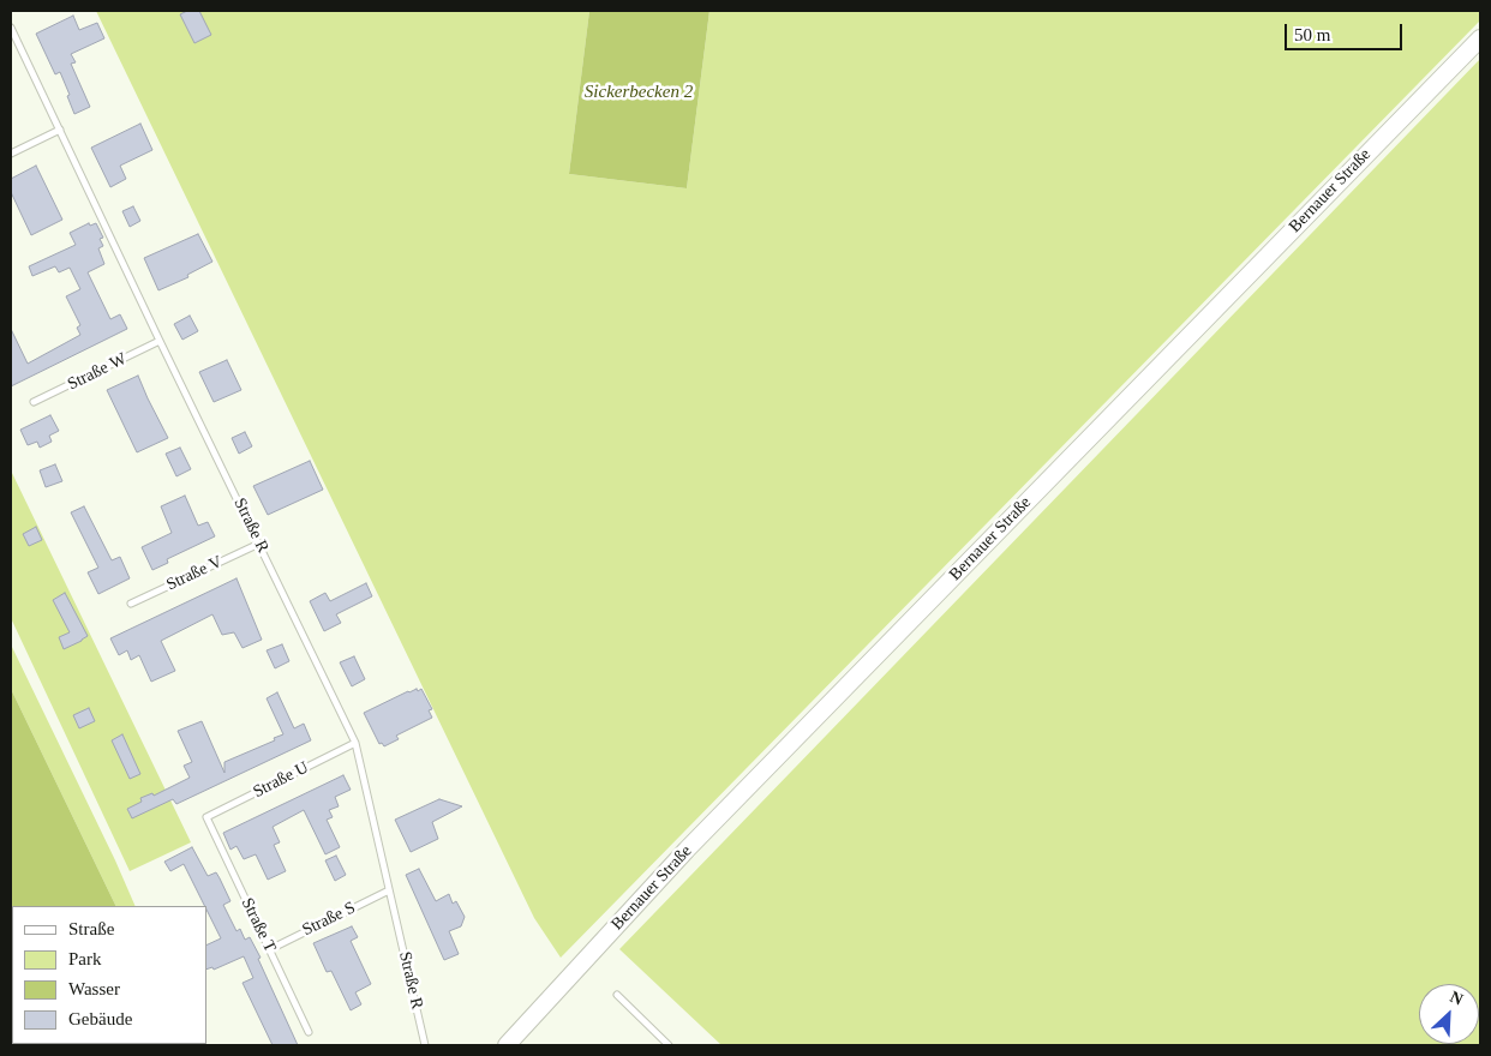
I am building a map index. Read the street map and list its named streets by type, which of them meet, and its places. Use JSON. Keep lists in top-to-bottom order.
{
  "streets": {
    "main road": ["Bernauer Straße"],
    "lane": [
      "Straße W",
      "Straße R",
      "Straße V",
      "Straße U",
      "Straße S",
      "Straße T"
    ]
  },
  "crossings": [
    ["Straße W", "Straße R"],
    ["Straße R", "Straße V"],
    ["Straße R", "Straße U"],
    ["Straße R", "Straße S"],
    ["Straße U", "Straße T"],
    ["Straße S", "Straße T"]
  ],
  "water": ["Sickerbecken 2"],
  "legend": [
    "Straße",
    "Park",
    "Wasser",
    "Gebäude"
  ],
  "scale_bar": "50 m",
  "north": "top right"
}
